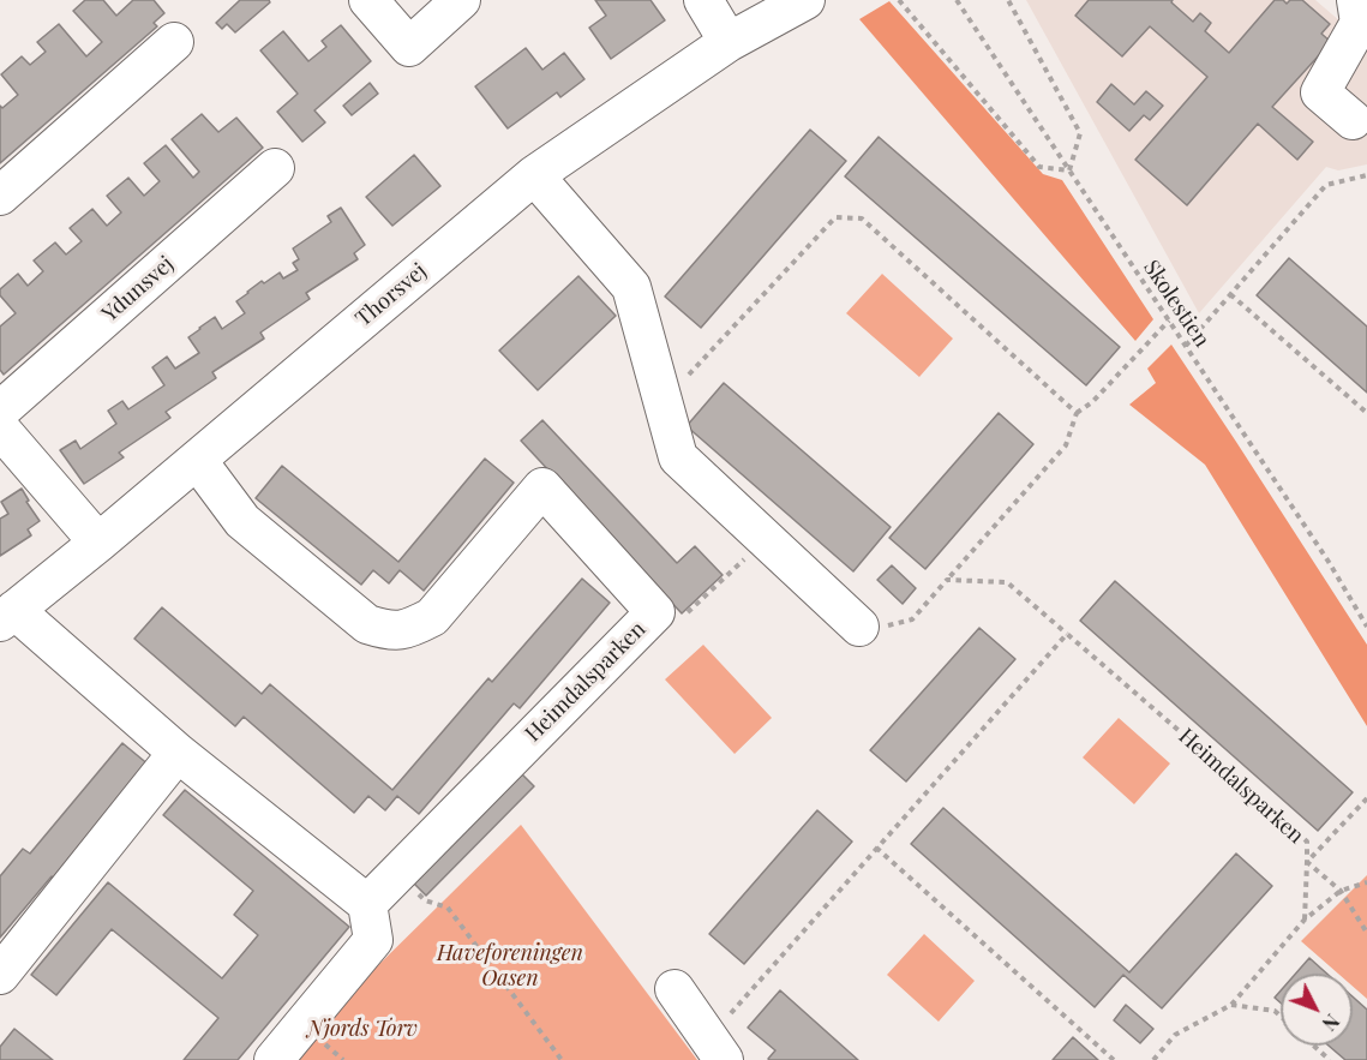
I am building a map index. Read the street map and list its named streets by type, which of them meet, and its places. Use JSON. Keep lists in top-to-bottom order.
{
  "streets": {
    "street": ["Ydunsvej", "Thorsvej", "Heimdalsparken"],
    "path": ["Skolestien"]
  },
  "crossings": [
    ["Thorsvej", "Heimdalsparken"]
  ],
  "parks": ["Haveforeningen Oasen", "Njords Torv"],
  "north": "bottom right"
}
